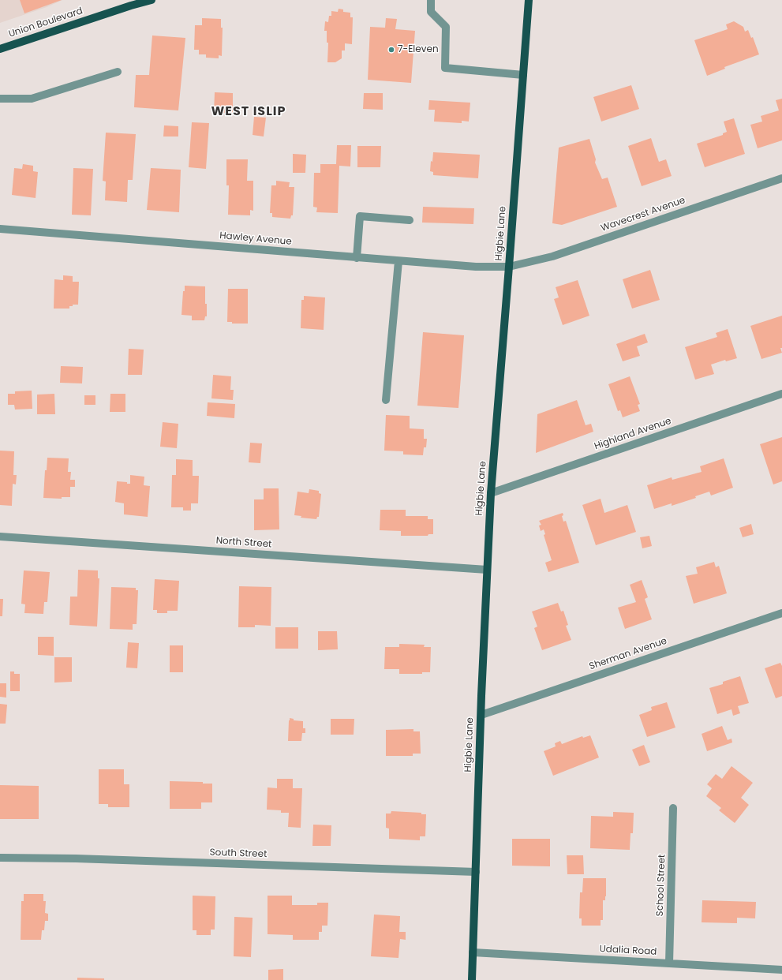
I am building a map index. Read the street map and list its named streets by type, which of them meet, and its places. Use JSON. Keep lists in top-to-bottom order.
{
  "streets": {
    "main road": ["Union Boulevard", "Higbie Lane"],
    "street": [
      "Wavecrest Avenue",
      "Hawley Avenue",
      "Highland Avenue",
      "North Street",
      "Sherman Avenue",
      "South Street",
      "School Street",
      "Udalia Road"
    ]
  },
  "crossings": [
    ["Wavecrest Avenue", "Higbie Lane"],
    ["Wavecrest Avenue", "Hawley Avenue"],
    ["Higbie Lane", "Hawley Avenue"],
    ["Higbie Lane", "Highland Avenue"],
    ["Higbie Lane", "North Street"],
    ["Higbie Lane", "Sherman Avenue"],
    ["Higbie Lane", "South Street"],
    ["Higbie Lane", "Udalia Road"],
    ["School Street", "Udalia Road"]
  ],
  "districts": ["WEST ISLIP"],
  "places": ["7-Eleven"]
}
